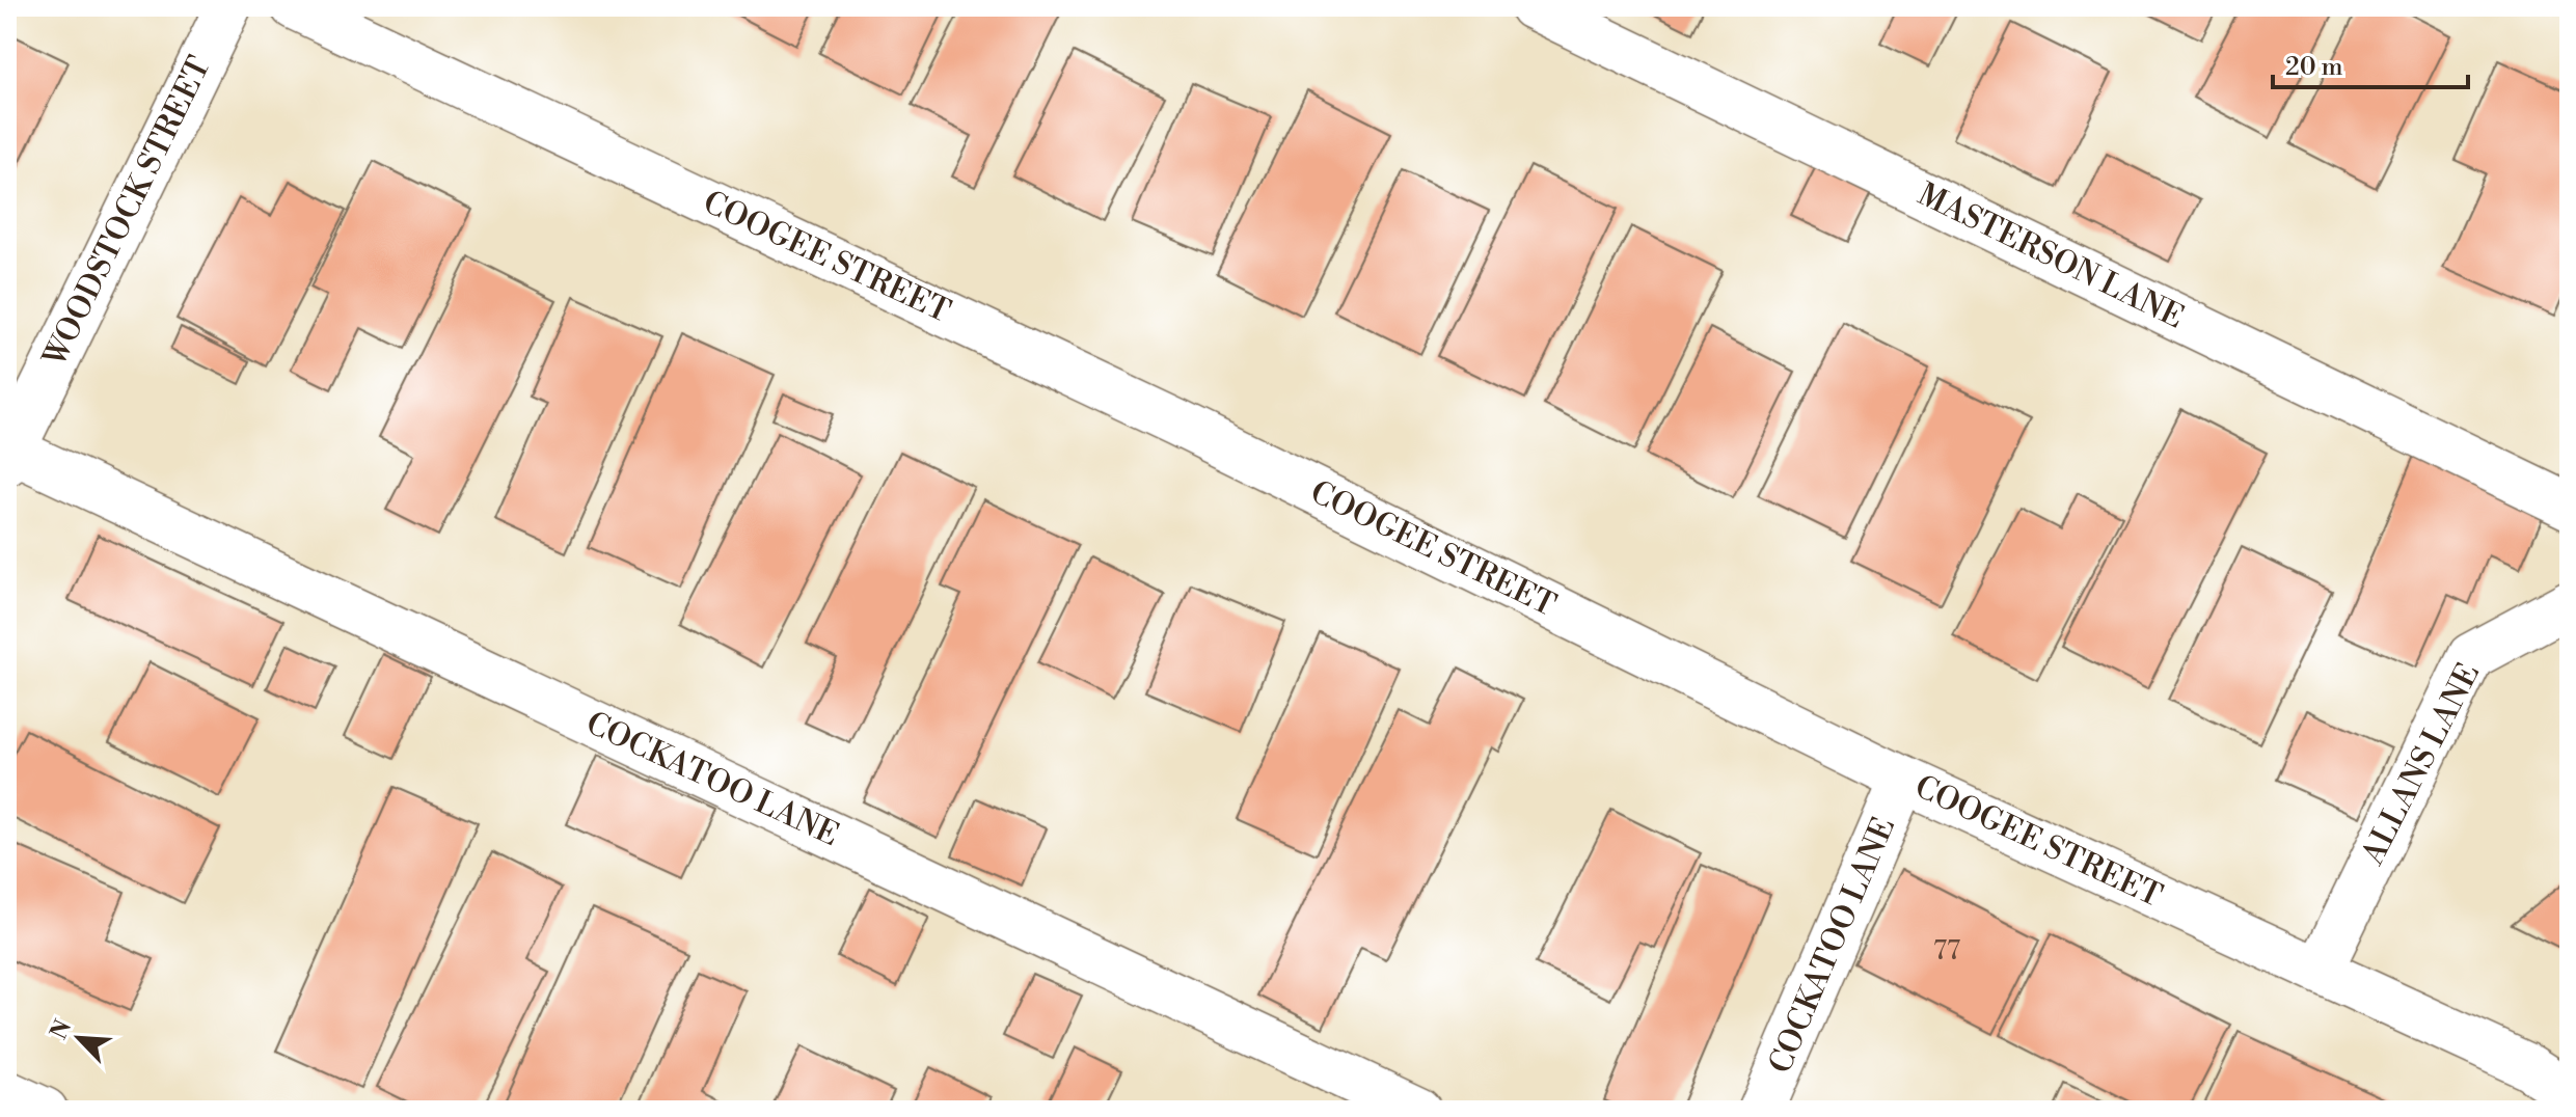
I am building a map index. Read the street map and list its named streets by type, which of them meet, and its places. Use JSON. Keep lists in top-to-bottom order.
{
  "streets": {
    "street": [
      "WOODSTOCK STREET",
      "MASTERSON LANE",
      "COOGEE STREET",
      "ALLANS LANE",
      "COCKATOO LANE"
    ]
  },
  "crossings": [
    ["WOODSTOCK STREET", "COCKATOO LANE"],
    ["COOGEE STREET", "ALLANS LANE"],
    ["COOGEE STREET", "COCKATOO LANE"]
  ],
  "house_numbers": ["77"],
  "scale_bar": "20 m",
  "north": "top left"
}
